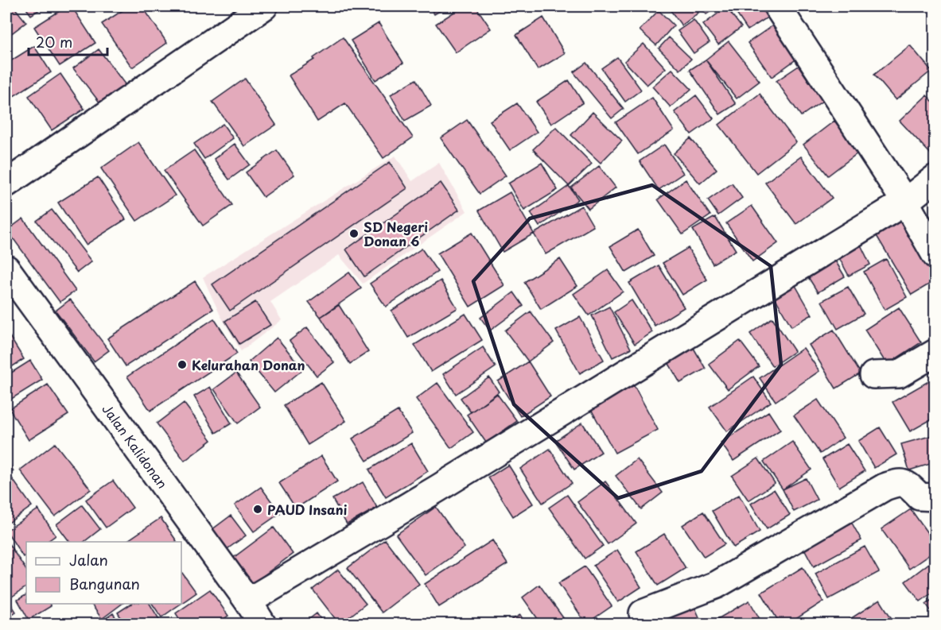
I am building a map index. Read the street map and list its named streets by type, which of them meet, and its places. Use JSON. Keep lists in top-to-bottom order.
{
  "streets": {
    "street": ["Jalan Kalidonan"]
  },
  "places": ["SD Negeri Donan 6", "Kelurahan Donan", "PAUD Insani"],
  "legend": ["Jalan", "Bangunan"],
  "scale_bar": "20 m"
}
